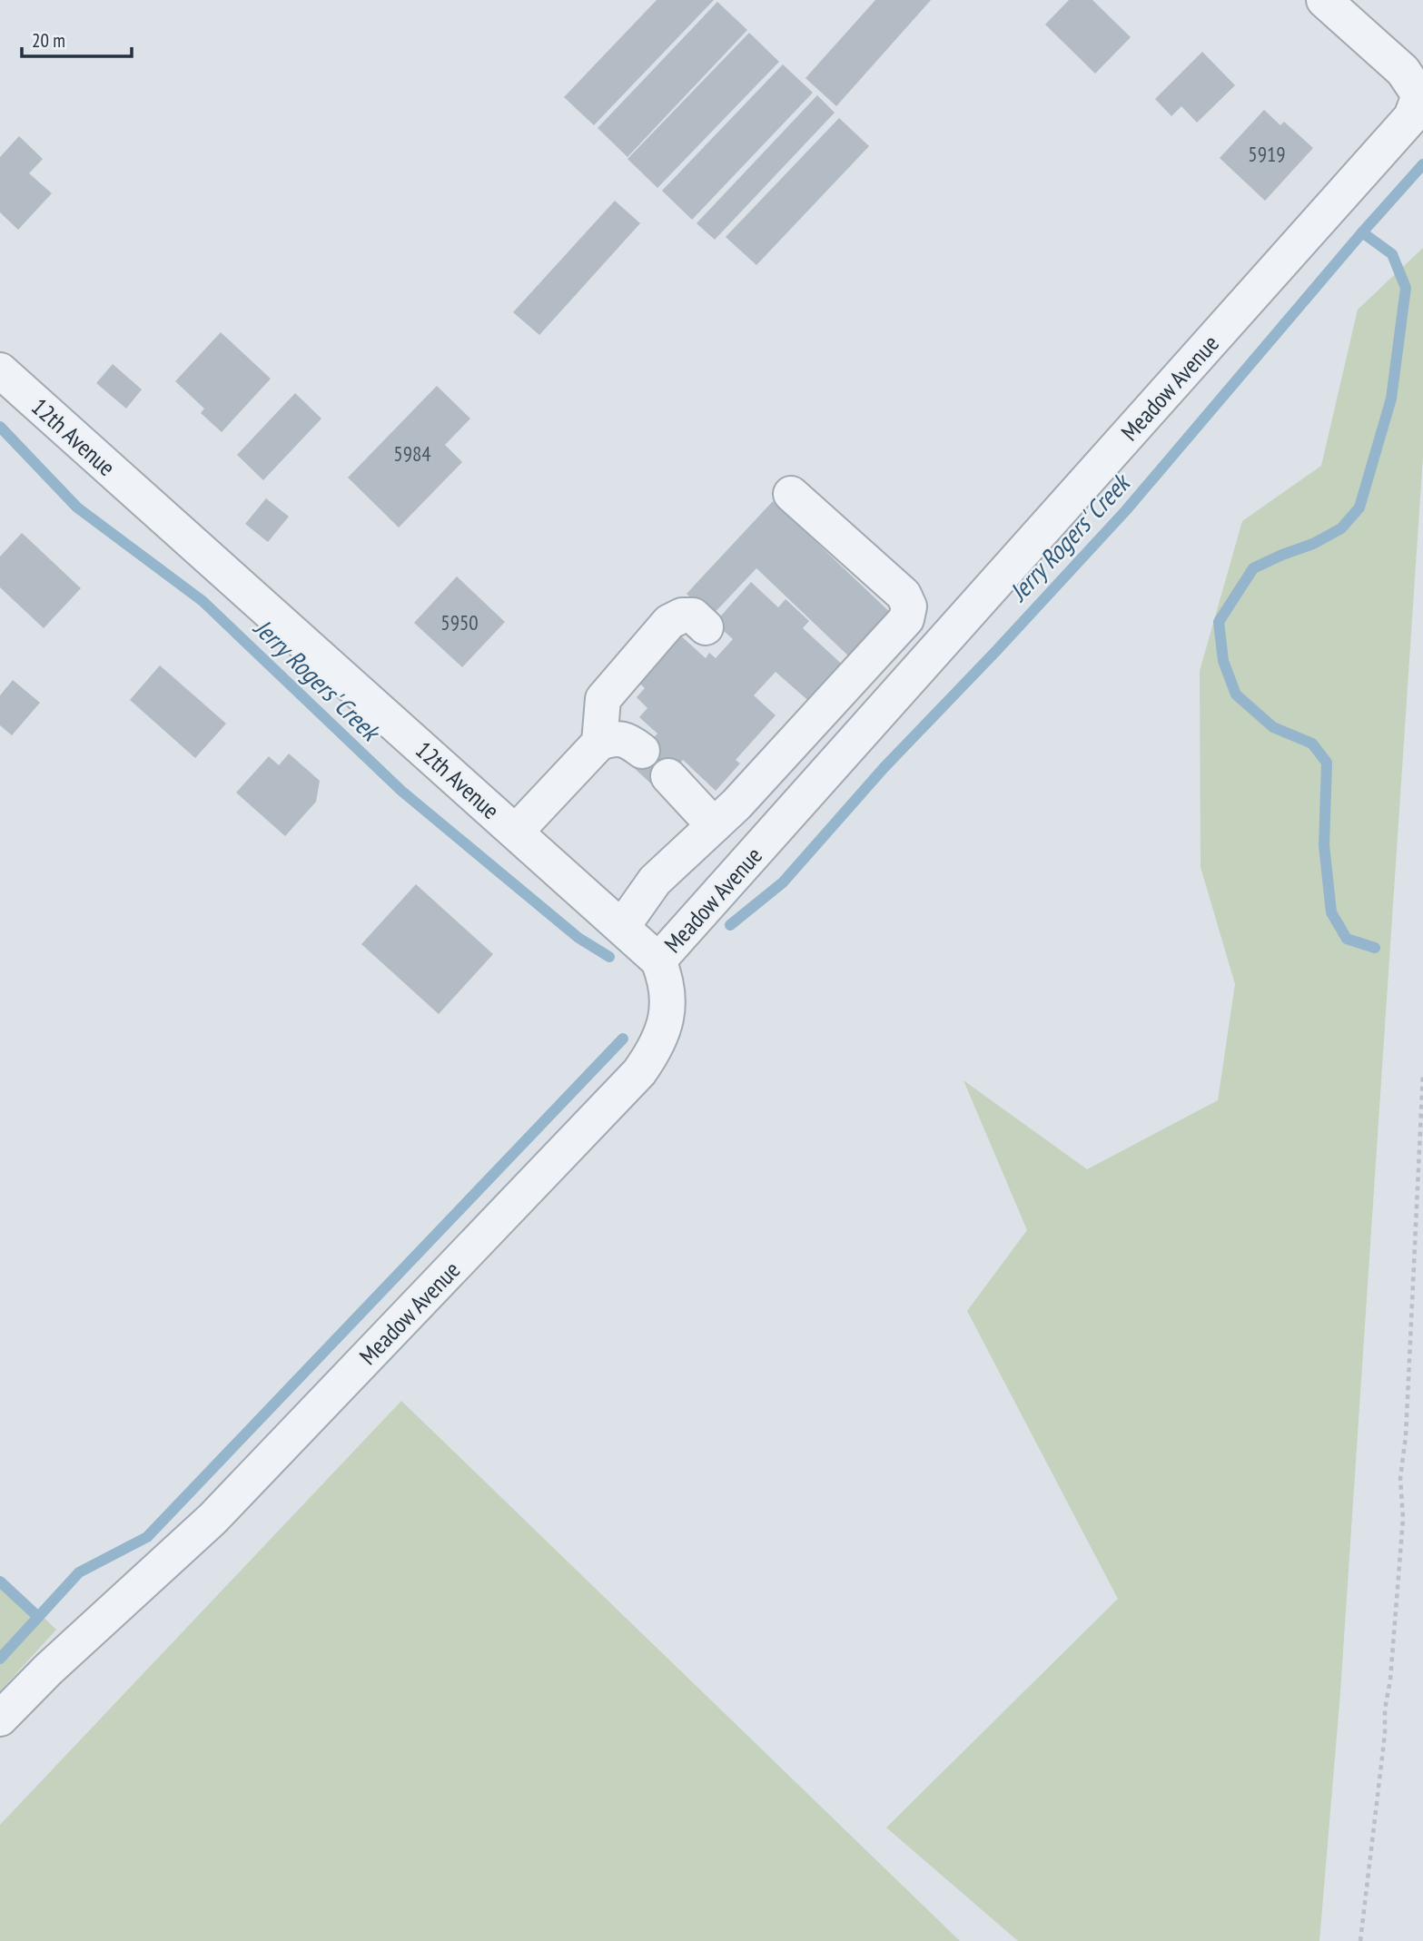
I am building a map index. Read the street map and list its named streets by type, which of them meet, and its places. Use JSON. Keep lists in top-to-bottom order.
{
  "streets": {
    "street": ["Meadow Avenue", "12th Avenue"]
  },
  "crossings": [
    ["Meadow Avenue", "12th Avenue"]
  ],
  "water": ["Jerry Rogers' Creek"],
  "house_numbers": ["5919", "5984", "5950"],
  "scale_bar": "20 m"
}
